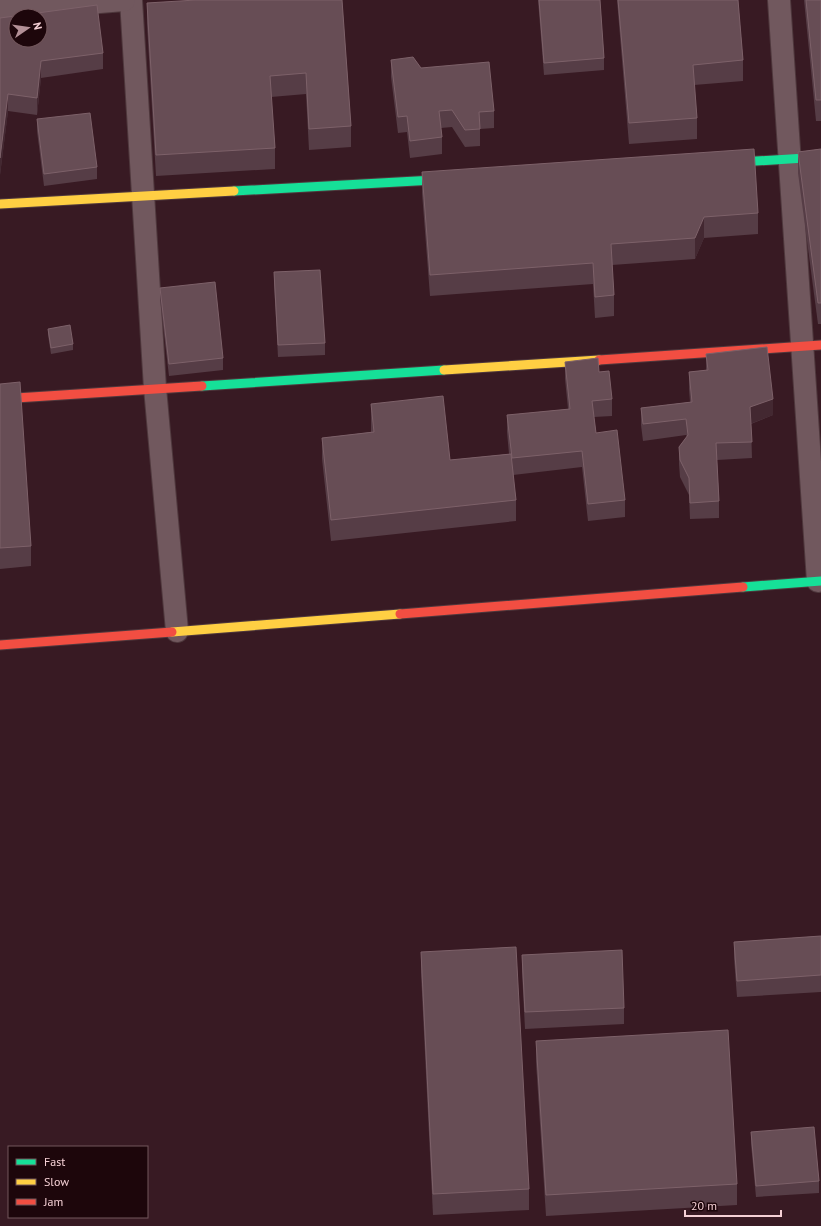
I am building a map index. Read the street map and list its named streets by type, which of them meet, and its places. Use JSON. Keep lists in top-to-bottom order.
{
  "legend": ["Fast", "Slow", "Jam"],
  "scale_bar": "20 m",
  "north": "right"
}
